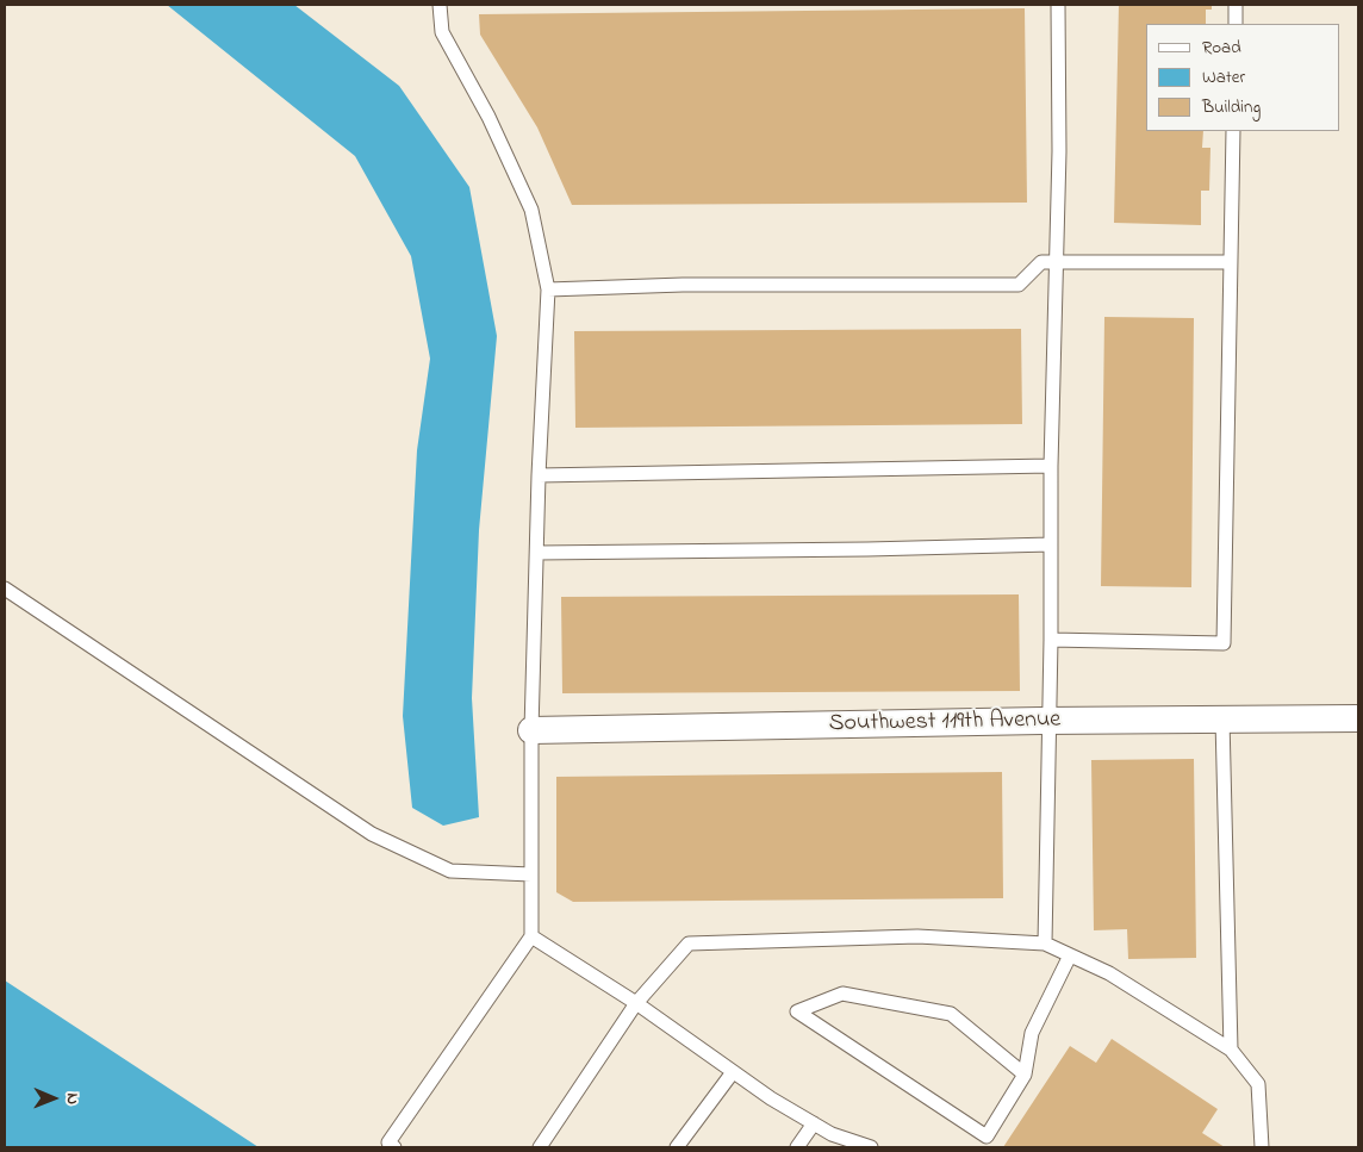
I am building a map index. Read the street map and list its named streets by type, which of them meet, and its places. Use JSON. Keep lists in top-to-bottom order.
{
  "streets": {
    "street": ["Southwest 119th Avenue"]
  },
  "legend": ["Road", "Water", "Building"],
  "north": "right"
}
